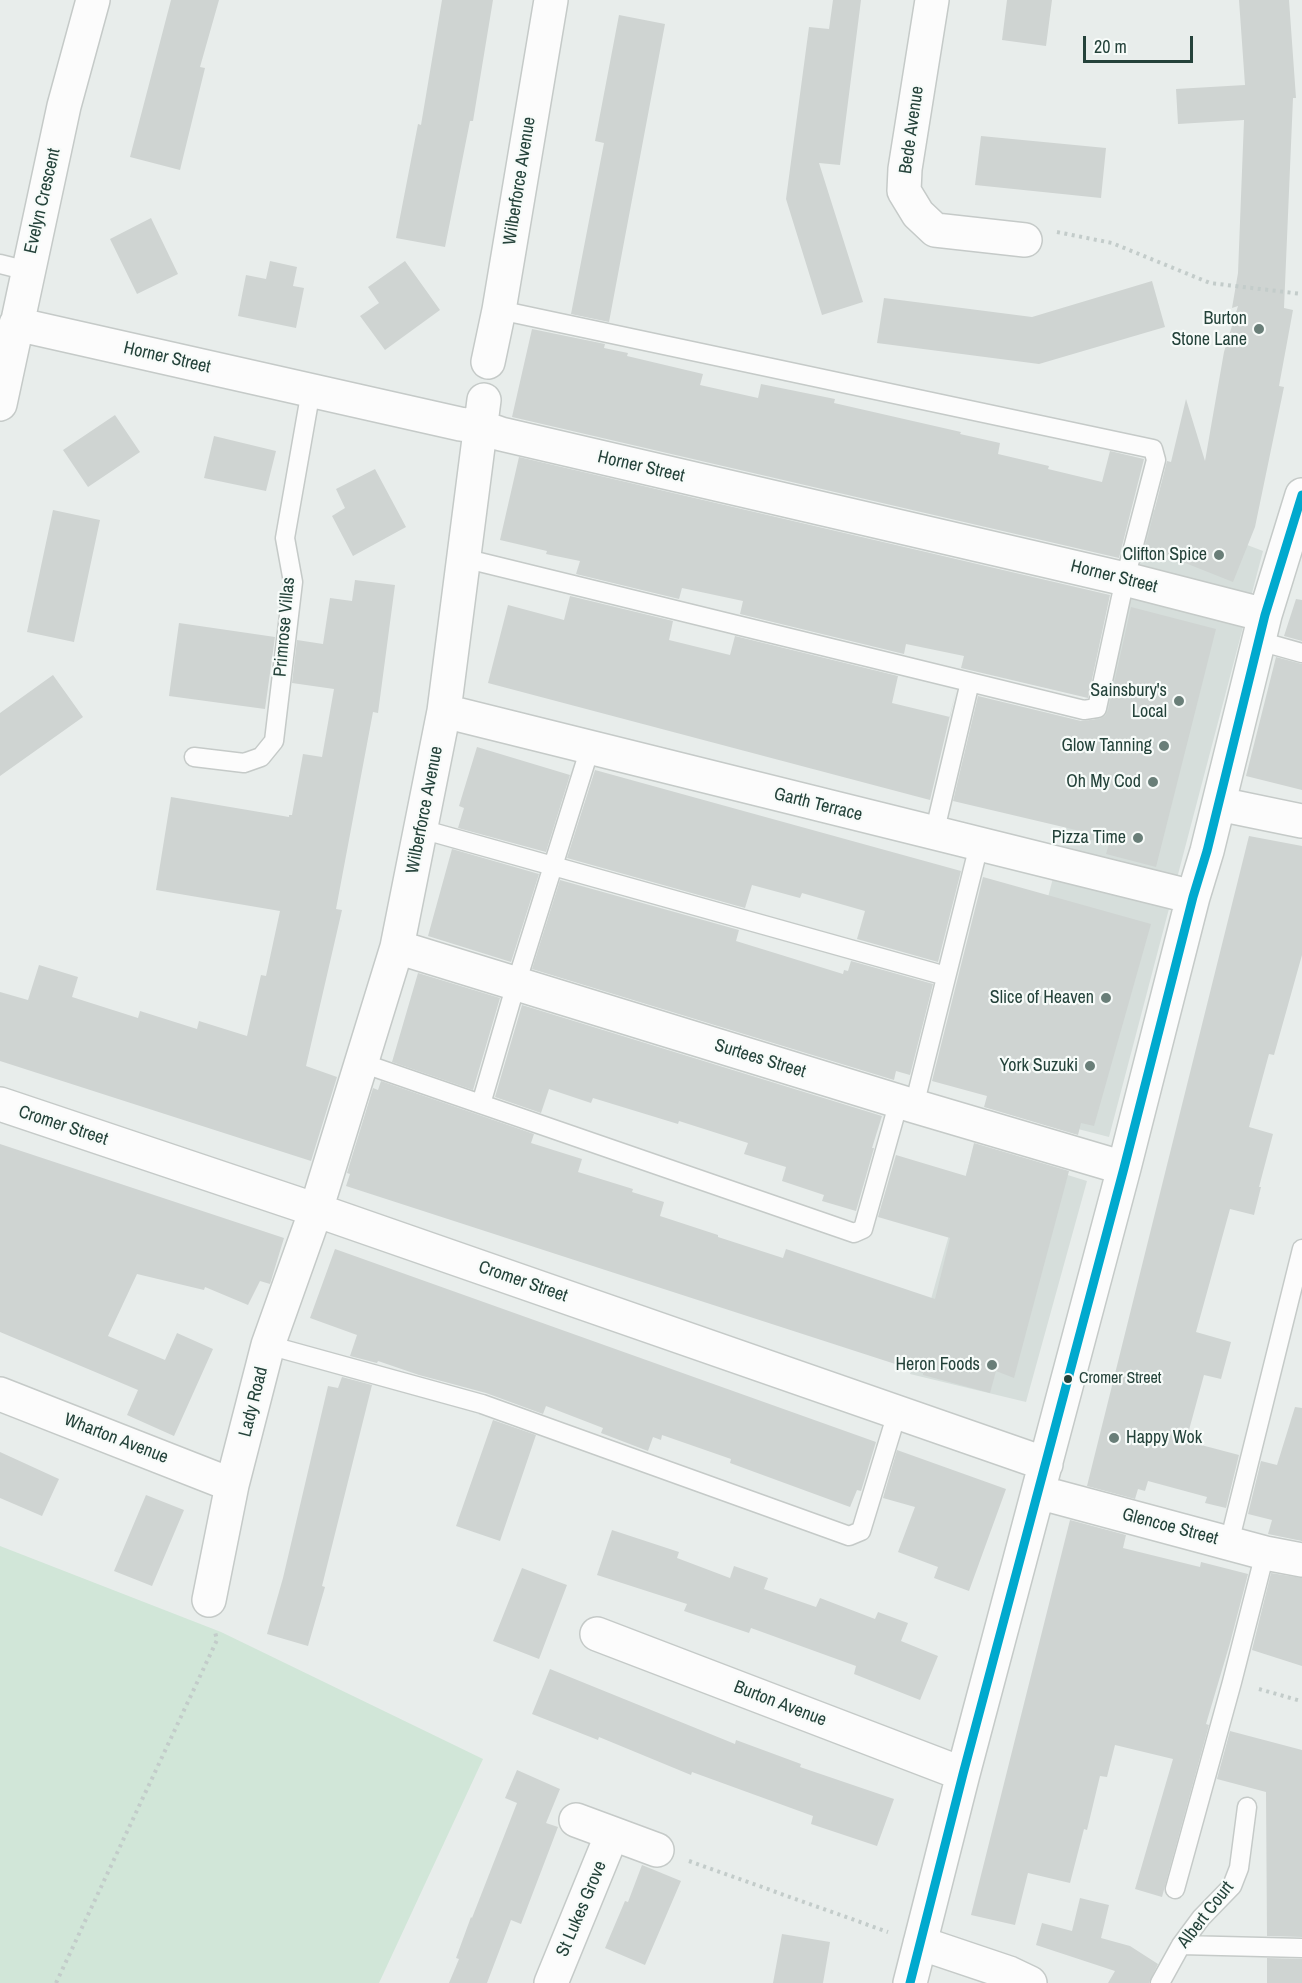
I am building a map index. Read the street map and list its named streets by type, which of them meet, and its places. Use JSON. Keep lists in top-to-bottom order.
{
  "streets": {
    "street": [
      "Bede Avenue",
      "Wilberforce Avenue",
      "Evelyn Crescent",
      "Horner Street",
      "Garth Terrace",
      "Surtees Street",
      "Cromer Street",
      "Lady Road",
      "Wharton Avenue",
      "Glencoe Street",
      "Burton Avenue",
      "St Lukes Grove"
    ],
    "lane": ["Primrose Villas", "Albert Court"]
  },
  "crossings": [
    ["Wilberforce Avenue", "Horner Street"],
    ["Wilberforce Avenue", "Garth Terrace"],
    ["Wilberforce Avenue", "Surtees Street"],
    ["Wilberforce Avenue", "Cromer Street"],
    ["Wilberforce Avenue", "Lady Road"],
    ["Evelyn Crescent", "Horner Street"],
    ["Horner Street", "Primrose Villas"],
    ["Cromer Street", "Lady Road"],
    ["Cromer Street", "Glencoe Street"],
    ["Lady Road", "Wharton Avenue"]
  ],
  "places": [
    "Burton Stone Lane",
    "Clifton Spice",
    "Sainsbury's Local",
    "Glow Tanning",
    "Oh My Cod",
    "Pizza Time",
    "Slice of Heaven",
    "York Suzuki",
    "Heron Foods",
    "Cromer Street",
    "Happy Wok"
  ],
  "scale_bar": "20 m"
}
